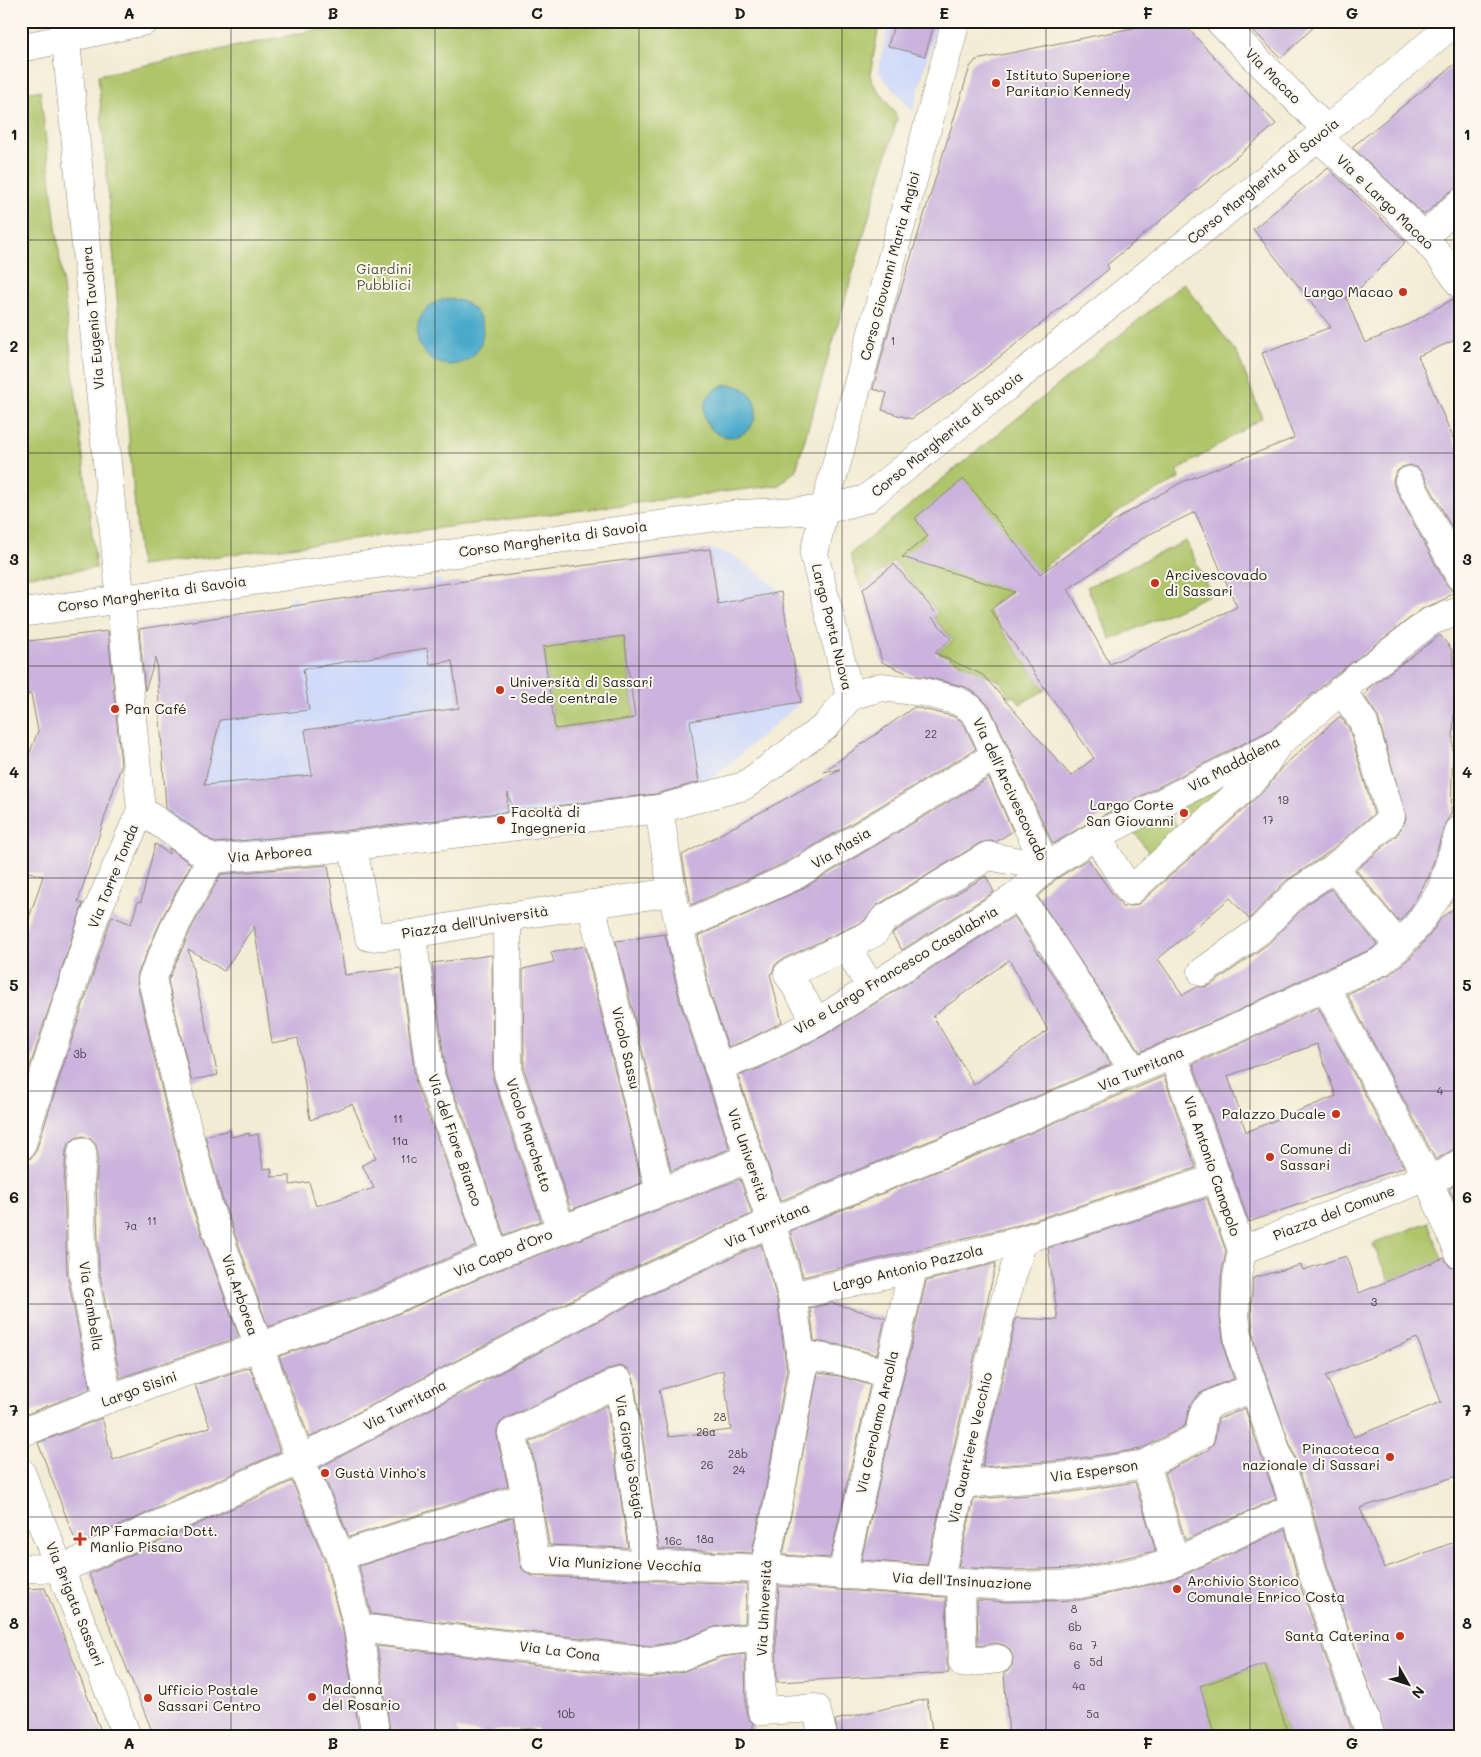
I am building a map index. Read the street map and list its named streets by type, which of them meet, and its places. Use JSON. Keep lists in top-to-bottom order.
{
  "streets": {
    "street": [
      "Via Macao",
      "Corso Margherita di Savoia",
      "Via e Largo Macao",
      "Corso Giovanni Maria Angioi",
      "Via Eugenio Tavolara",
      "Largo Porta Nuova",
      "Via Maddalena",
      "Via dell'Arcivescovado",
      "Via Masia",
      "Via Arborea",
      "Via Torre Tonda",
      "Piazza dell'Università",
      "Via e Largo Francesco Casalabria",
      "Vicolo Sassu",
      "Via Turritana",
      "Vicolo Marchetto",
      "Via del Fiore Bianco",
      "Via Università",
      "Via Antonio Canopolo",
      "Piazza del Comune",
      "Via Capo d'Oro",
      "Largo Antonio Pazzola",
      "Via Gambella",
      "Largo Sisini",
      "Via Gerolamo Araolla",
      "Via Quartiere Vecchio",
      "Via Giorgio Sotgia",
      "Via Esperson",
      "Via Munizione Vecchia",
      "Via dell'Insinuazione",
      "Via Brigata Sassari",
      "Via La Cona"
    ]
  },
  "crossings": [
    ["Via Macao", "Corso Margherita di Savoia"],
    ["Via Macao", "Via e Largo Macao"],
    ["Corso Margherita di Savoia", "Via e Largo Macao"],
    ["Corso Margherita di Savoia", "Corso Giovanni Maria Angioi"],
    ["Corso Margherita di Savoia", "Via Eugenio Tavolara"],
    ["Corso Margherita di Savoia", "Largo Porta Nuova"],
    ["Corso Margherita di Savoia", "Via Torre Tonda"],
    ["Corso Giovanni Maria Angioi", "Largo Porta Nuova"],
    ["Via Eugenio Tavolara", "Via Torre Tonda"],
    ["Largo Porta Nuova", "Via dell'Arcivescovado"],
    ["Largo Porta Nuova", "Via Università"],
    ["Via Maddalena", "Via dell'Arcivescovado"],
    ["Via dell'Arcivescovado", "Via Masia"],
    ["Via dell'Arcivescovado", "Via e Largo Francesco Casalabria"],
    ["Via Masia", "Via Università"],
    ["Via Arborea", "Via Torre Tonda"],
    ["Via Arborea", "Piazza dell'Università"],
    ["Via Arborea", "Via Turritana"],
    ["Via Arborea", "Via Capo d'Oro"],
    ["Via Arborea", "Largo Sisini"],
    ["Via Arborea", "Via La Cona"],
    ["Piazza dell'Università", "Vicolo Sassu"],
    ["Piazza dell'Università", "Vicolo Marchetto"],
    ["Piazza dell'Università", "Via del Fiore Bianco"],
    ["Piazza dell'Università", "Via Università"],
    ["Via e Largo Francesco Casalabria", "Via Università"],
    ["Vicolo Sassu", "Via Capo d'Oro"],
    ["Via Turritana", "Via Università"],
    ["Via Turritana", "Via Antonio Canopolo"],
    ["Via Turritana", "Via Brigata Sassari"],
    ["Vicolo Marchetto", "Via Capo d'Oro"],
    ["Via del Fiore Bianco", "Via Capo d'Oro"],
    ["Via Università", "Via Capo d'Oro"],
    ["Via Università", "Largo Antonio Pazzola"],
    ["Via Università", "Via Munizione Vecchia"],
    ["Via Università", "Via dell'Insinuazione"],
    ["Via Università", "Via La Cona"],
    ["Via Antonio Canopolo", "Piazza del Comune"],
    ["Via Antonio Canopolo", "Largo Antonio Pazzola"],
    ["Via Antonio Canopolo", "Via Esperson"],
    ["Via Antonio Canopolo", "Via dell'Insinuazione"],
    ["Via Capo d'Oro", "Largo Sisini"],
    ["Largo Antonio Pazzola", "Via Gerolamo Araolla"],
    ["Largo Antonio Pazzola", "Via Quartiere Vecchio"],
    ["Via Gambella", "Largo Sisini"],
    ["Via Gerolamo Araolla", "Via dell'Insinuazione"],
    ["Via Quartiere Vecchio", "Via Esperson"],
    ["Via Quartiere Vecchio", "Via dell'Insinuazione"],
    ["Via Giorgio Sotgia", "Via Munizione Vecchia"],
    ["Via Munizione Vecchia", "Via dell'Insinuazione"]
  ],
  "parks": ["Giardini Pubblici"],
  "places": {
    "other": [
      "Istituto Superiore Paritario Kennedy",
      "Largo Macao",
      "Arcivescovado di Sassari",
      "Università di Sassari - Sede centrale",
      "Pan Café",
      "Largo Corte San Giovanni",
      "Facoltà di Ingegneria",
      "Palazzo Ducale",
      "Comune di Sassari",
      "Pinacoteca nazionale di Sassari",
      "Gustà Vinho's",
      "Archivio Storico Comunale Enrico Costa",
      "Santa Caterina",
      "Madonna del Rosario",
      "Ufficio Postale Sassari Centro"
    ],
    "health": ["MP Farmacia Dott. Manlio Pisano"]
  },
  "house_numbers": [
    "1",
    "22",
    "19",
    "17",
    "3b",
    "4",
    "11",
    "11a",
    "11c",
    "11",
    "7a",
    "3",
    "28",
    "26a",
    "28b",
    "26",
    "24",
    "18a",
    "16c",
    "8",
    "6b",
    "7",
    "6a",
    "5d",
    "6",
    "4a",
    "10b",
    "5a"
  ],
  "north": "bottom right",
  "grid": {
    "columns": [
      "A",
      "B",
      "C",
      "D",
      "E",
      "F",
      "G"
    ],
    "rows": [
      "1",
      "2",
      "3",
      "4",
      "5",
      "6",
      "7",
      "8"
    ]
  }
}
